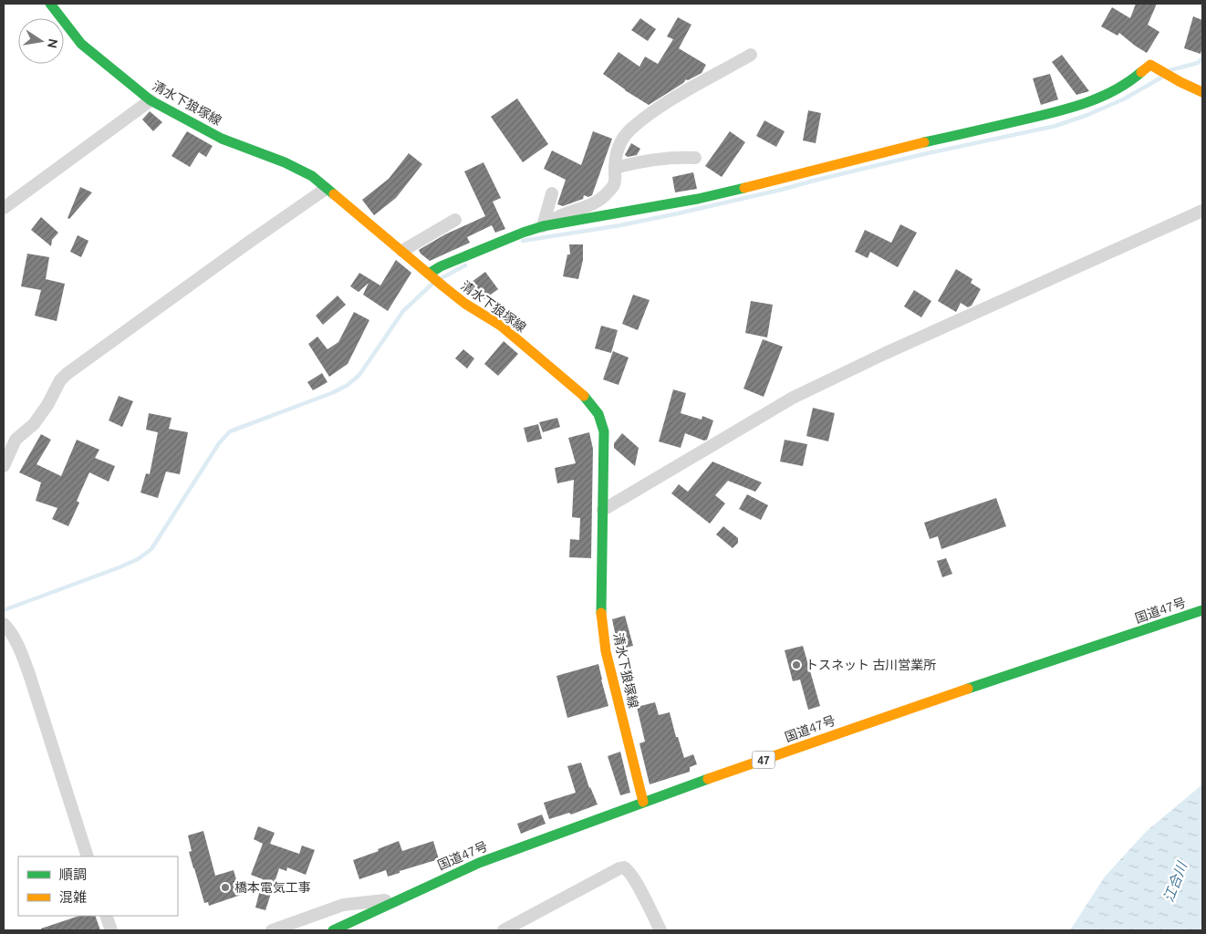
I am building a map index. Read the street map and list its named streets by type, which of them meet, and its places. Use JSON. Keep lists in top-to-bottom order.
{
  "streets": {
    "main road": ["清水下狼塚線", "国道47号", "47"]
  },
  "crossings": [
    ["清水下狼塚線", "国道47号"]
  ],
  "water": ["江合川"],
  "places": ["トスネット 古川営業所", "橋本電気工事"],
  "legend": ["順調", "混雑"],
  "north": "right"
}
